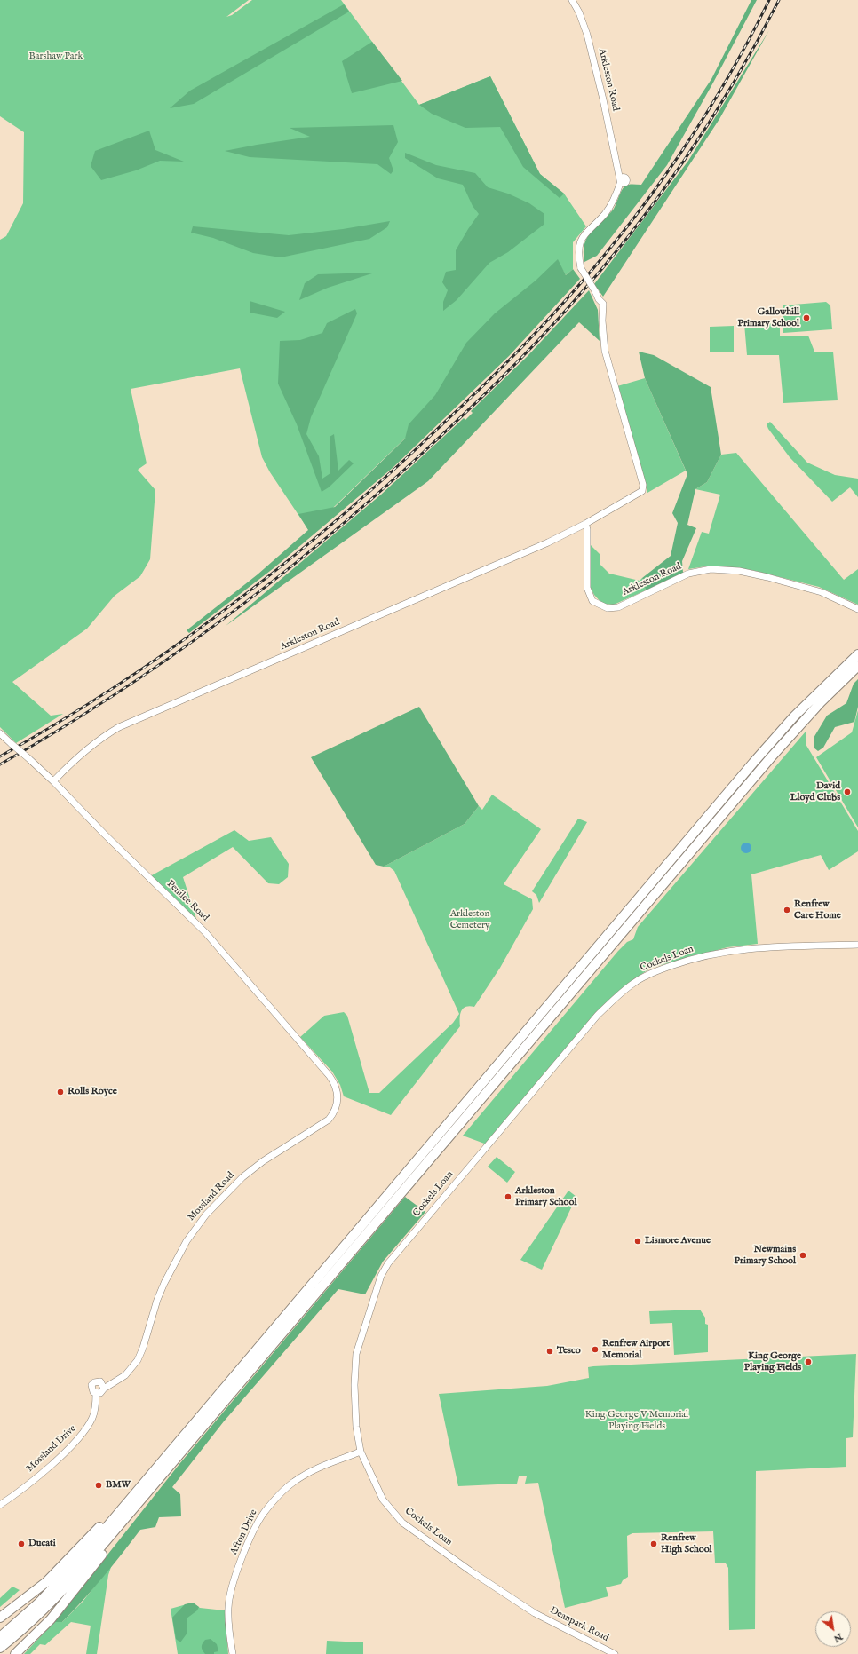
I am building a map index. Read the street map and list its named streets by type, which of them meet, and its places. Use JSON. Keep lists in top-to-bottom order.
{
  "streets": {
    "street": [
      "Arkleston Road",
      "Penilee Road",
      "Cockels Loan",
      "Mossland Road",
      "Mossland Drive",
      "Afton Drive",
      "Deanpark Road"
    ]
  },
  "crossings": [
    ["Arkleston Road", "Penilee Road"],
    ["Penilee Road", "Mossland Road"],
    ["Cockels Loan", "Afton Drive"],
    ["Cockels Loan", "Deanpark Road"],
    ["Mossland Road", "Mossland Drive"]
  ],
  "parks": ["Barshaw Park", "Arkleston Cemetery", "King George V Memorial Playing Fields"],
  "places": [
    "Gallowhill Primary School",
    "David Lloyd Clubs",
    "Renfrew Care Home",
    "Rolls Royce",
    "Arkleston Primary School",
    "Lismore Avenue",
    "Newmains Primary School",
    "Renfrew Airport Memorial",
    "Tesco",
    "King George Playing Fields",
    "BMW",
    "Ducati",
    "Renfrew High School"
  ],
  "north": "bottom right"
}
